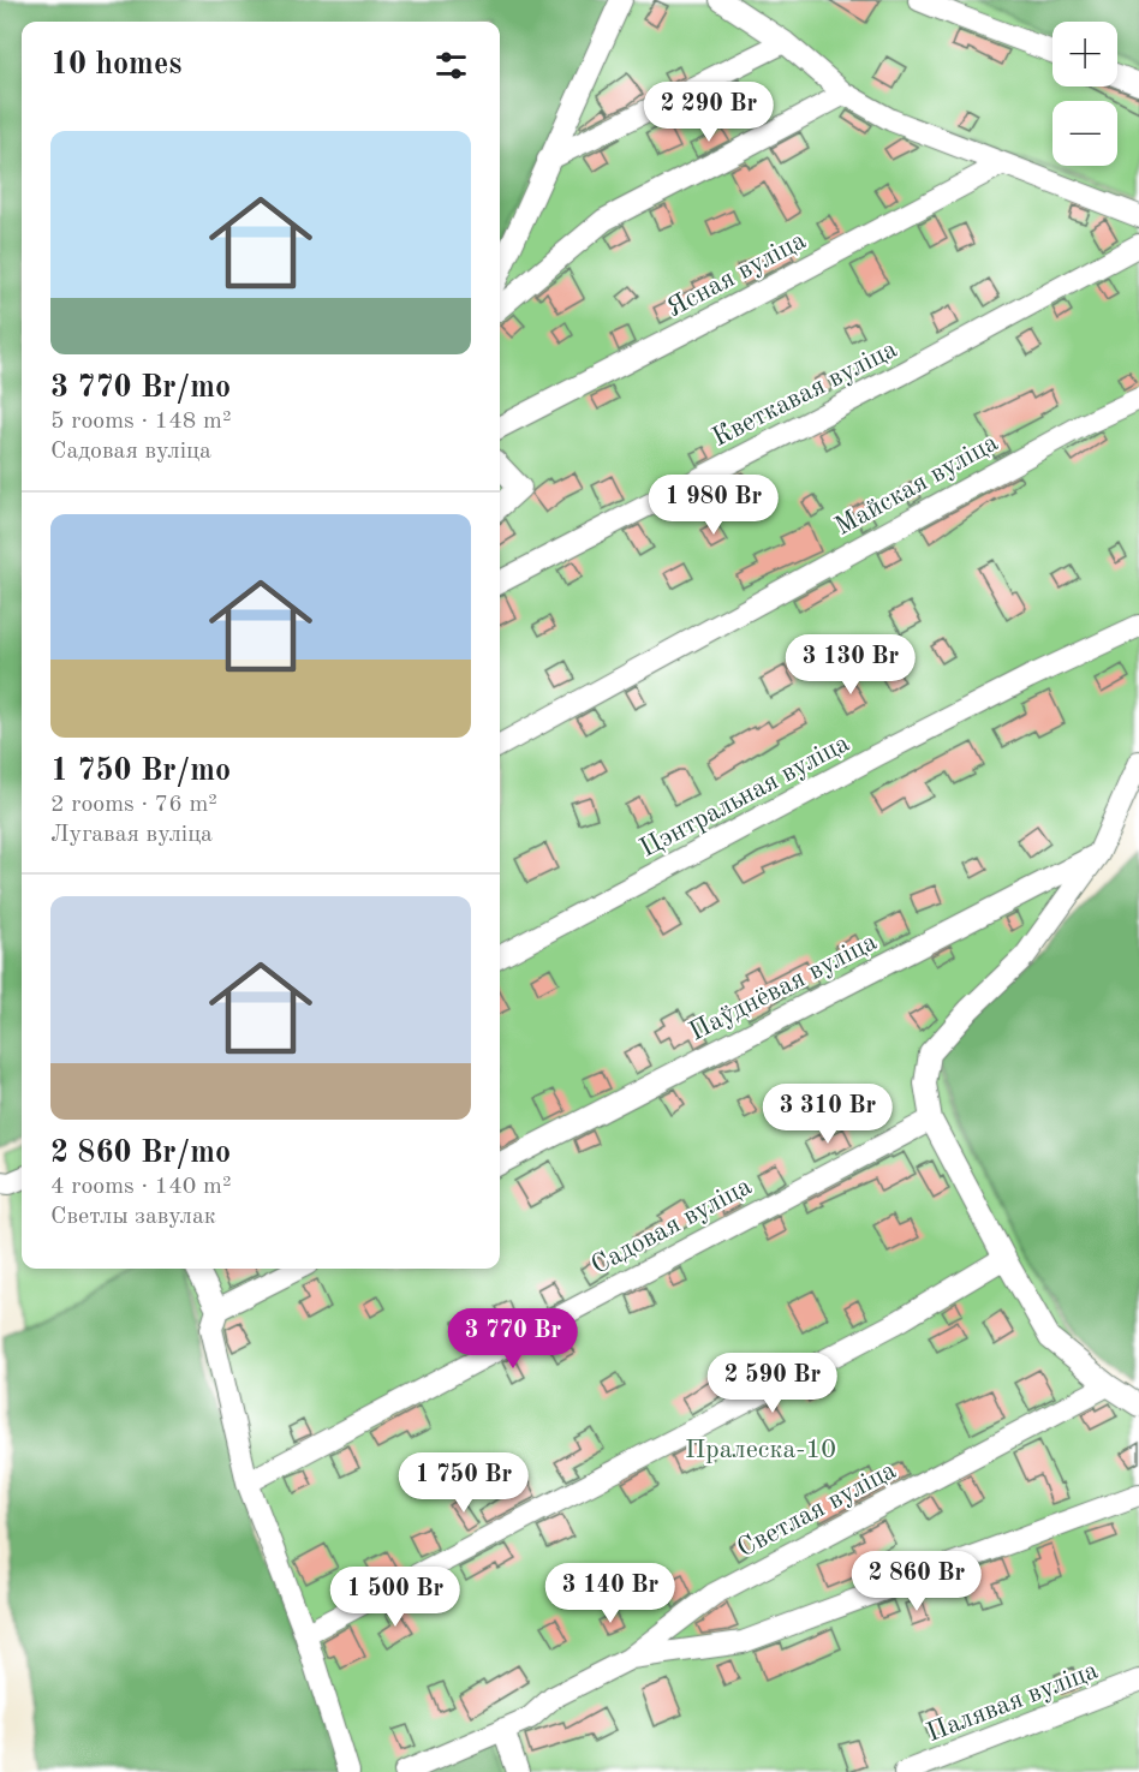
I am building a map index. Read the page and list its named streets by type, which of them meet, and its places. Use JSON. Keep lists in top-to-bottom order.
{
  "streets": {
    "street": [
      "Ясная вуліца",
      "Кветкавая вуліца",
      "Майская вуліца",
      "Цэнтральная вуліца",
      "Паўднёвая вуліца",
      "Садовая вуліца",
      "Светлая вуліца",
      "Палявая вуліца"
    ]
  },
  "parks": ["Пралеска-10"],
  "page": {
    "map_buttons": ["+", "−"],
    "heading": "10 homes",
    "price": [
      "2 290 Br",
      "1 980 Br",
      "3 130 Br",
      "3 310 Br",
      "3 770 Br",
      "2 590 Br",
      "1 750 Br",
      "2 860 Br",
      "3 140 Br",
      "1 500 Br"
    ],
    "list": [
      {
        "name": "3 770 Br/mo",
        "note": "5 rooms · 148 m² · Садовая вуліца"
      },
      {
        "name": "1 750 Br/mo",
        "note": "2 rooms · 76 m² · Лугавая вуліца"
      },
      {
        "name": "2 860 Br/mo",
        "note": "4 rooms · 140 m² · Светлы завулак"
      }
    ]
  }
}
